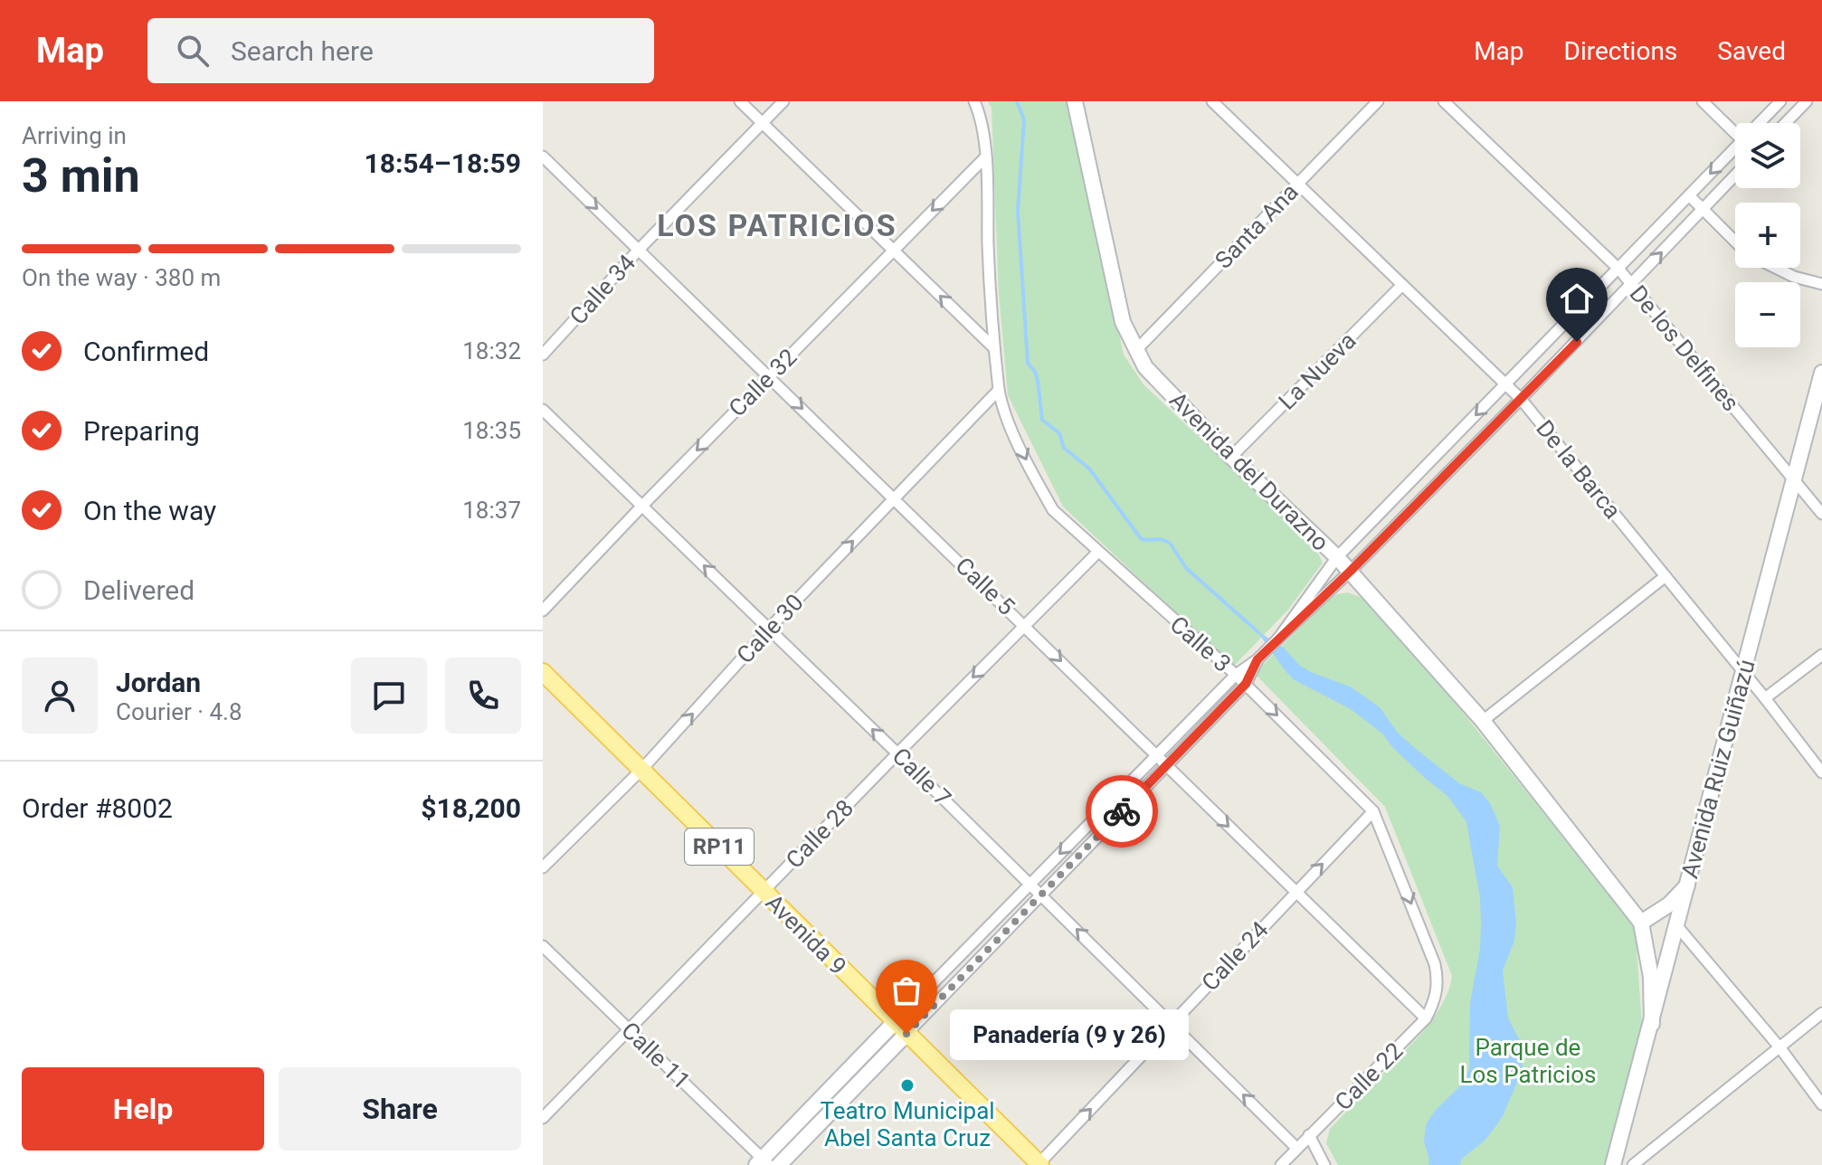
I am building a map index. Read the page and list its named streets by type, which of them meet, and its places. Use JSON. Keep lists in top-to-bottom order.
{
  "streets": {
    "main road": [
      "Avenida del Durazno",
      "Avenida Ruiz Guiñazú",
      "RP11",
      "Avenida 9"
    ],
    "street": [
      "Santa Ana",
      "Calle 34",
      "De los Delfines",
      "La Nueva",
      "Calle 32",
      "De la Barca",
      "Calle 5",
      "Calle 30",
      "Calle 3",
      "Calle 7",
      "Calle 28",
      "Calle 24",
      "Calle 11",
      "Calle 22"
    ]
  },
  "crossings": [
    ["Santa Ana", "De la Barca"],
    ["Santa Ana", "Avenida del Durazno"],
    ["Calle 34", "Calle 5"],
    ["De los Delfines", "Avenida Ruiz Guiñazú"],
    ["La Nueva", "De la Barca"],
    ["La Nueva", "Avenida del Durazno"],
    ["Calle 32", "Calle 5"],
    ["Calle 32", "Calle 3"],
    ["Calle 32", "Calle 7"],
    ["De la Barca", "Avenida Ruiz Guiñazú"],
    ["Calle 5", "Calle 30"],
    ["Calle 5", "Calle 28"],
    ["Calle 5", "Calle 24"],
    ["Calle 5", "Calle 22"],
    ["Calle 30", "Calle 3"],
    ["Calle 30", "Calle 7"],
    ["Calle 30", "Avenida 9"],
    ["Calle 3", "Calle 28"],
    ["Calle 3", "Calle 24"],
    ["Calle 3", "Calle 22"],
    ["Calle 7", "Calle 28"],
    ["Calle 7", "Calle 24"],
    ["Calle 7", "Calle 22"],
    ["Calle 28", "Avenida 9"],
    ["Calle 28", "Calle 11"],
    ["Avenida 9", "Calle 24"]
  ],
  "one_way": [
    "Calle 32",
    "Calle 5",
    "Calle 30",
    "Calle 3",
    "Calle 7",
    "Calle 24"
  ],
  "districts": ["LOS PATRICIOS"],
  "parks": ["Parque de Los Patricios"],
  "places": ["Panadería (9 y 26)", "Teatro Municipal Abel Santa Cruz"],
  "page": {
    "header": "Map",
    "search": "Search here",
    "nav": ["Map", "Directions", "Saved"],
    "heading": ["3 min", "Arriving in", "18:54–18:59"],
    "panel": [
      "Jordan",
      "Courier · 4.8",
      "Order #8002",
      "$18,200"
    ],
    "map_buttons": ["+", "−"],
    "bar": "On the way · 380 m",
    "list": [
      ["Confirmed", "18:32"],
      ["Preparing", "18:35"],
      ["On the way", "18:37"],
      "Delivered"
    ],
    "bubble": "Panadería (9 y 26)",
    "buttons": ["Help", "Share"]
  }
}
